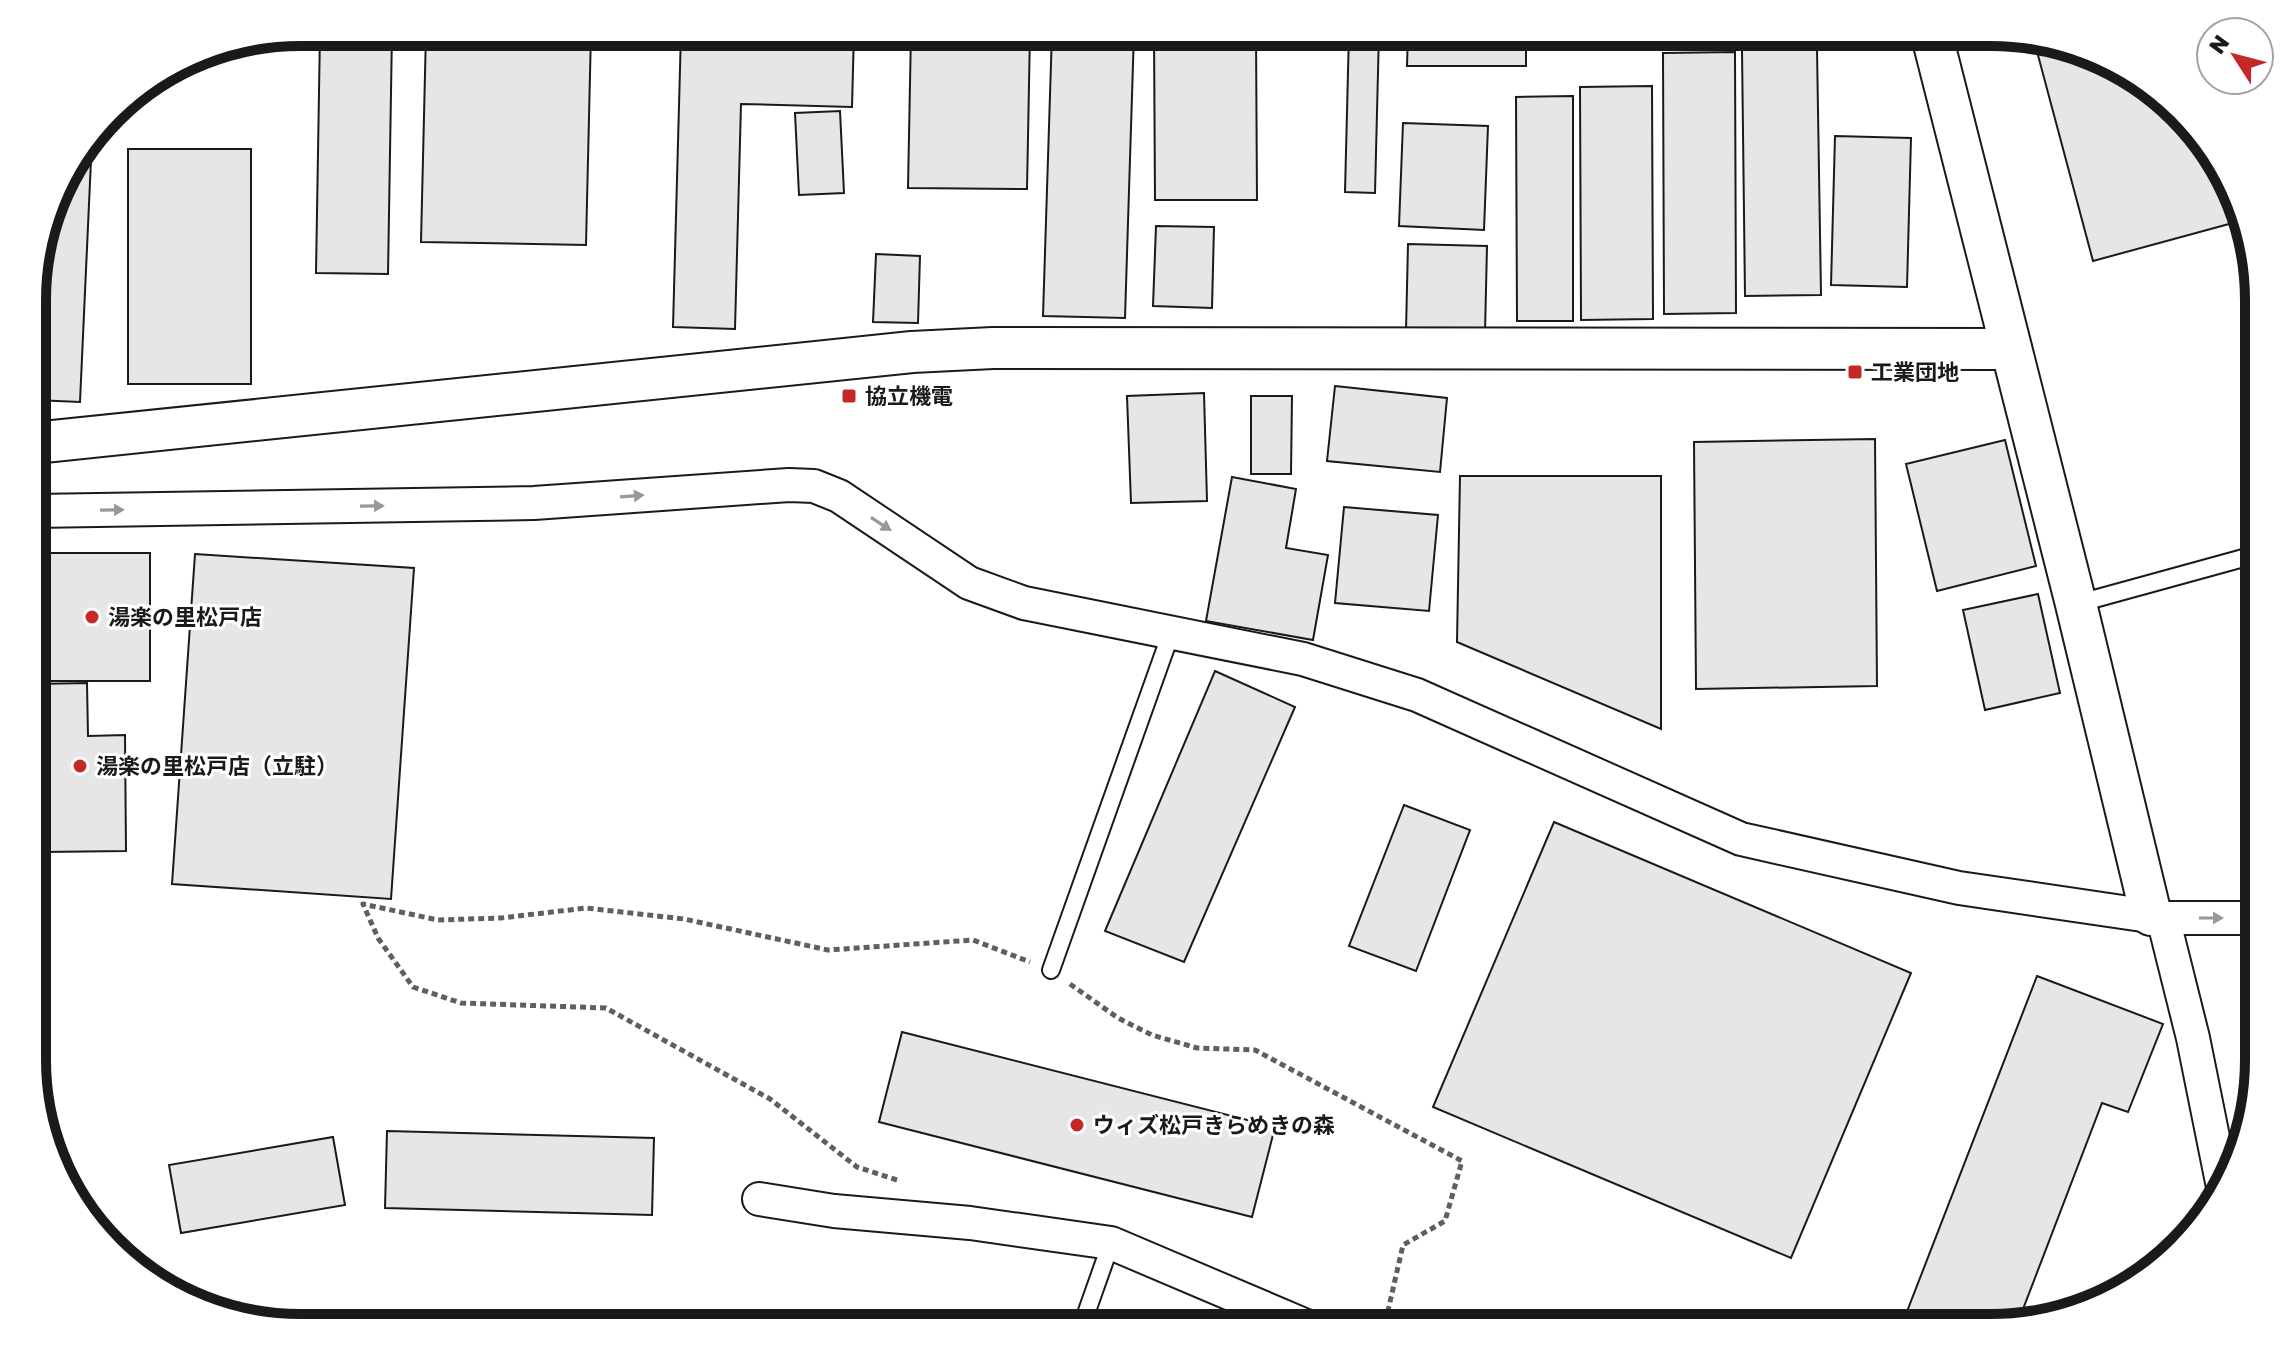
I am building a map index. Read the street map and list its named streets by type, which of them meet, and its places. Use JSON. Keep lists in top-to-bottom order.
{
  "places": {
    "transit": ["工業団地", "協立機電"],
    "other": ["湯楽の里松戸店", "湯楽の里松戸店（立駐）", "ウィズ松戸きらめきの森"]
  },
  "north": "top left"
}
